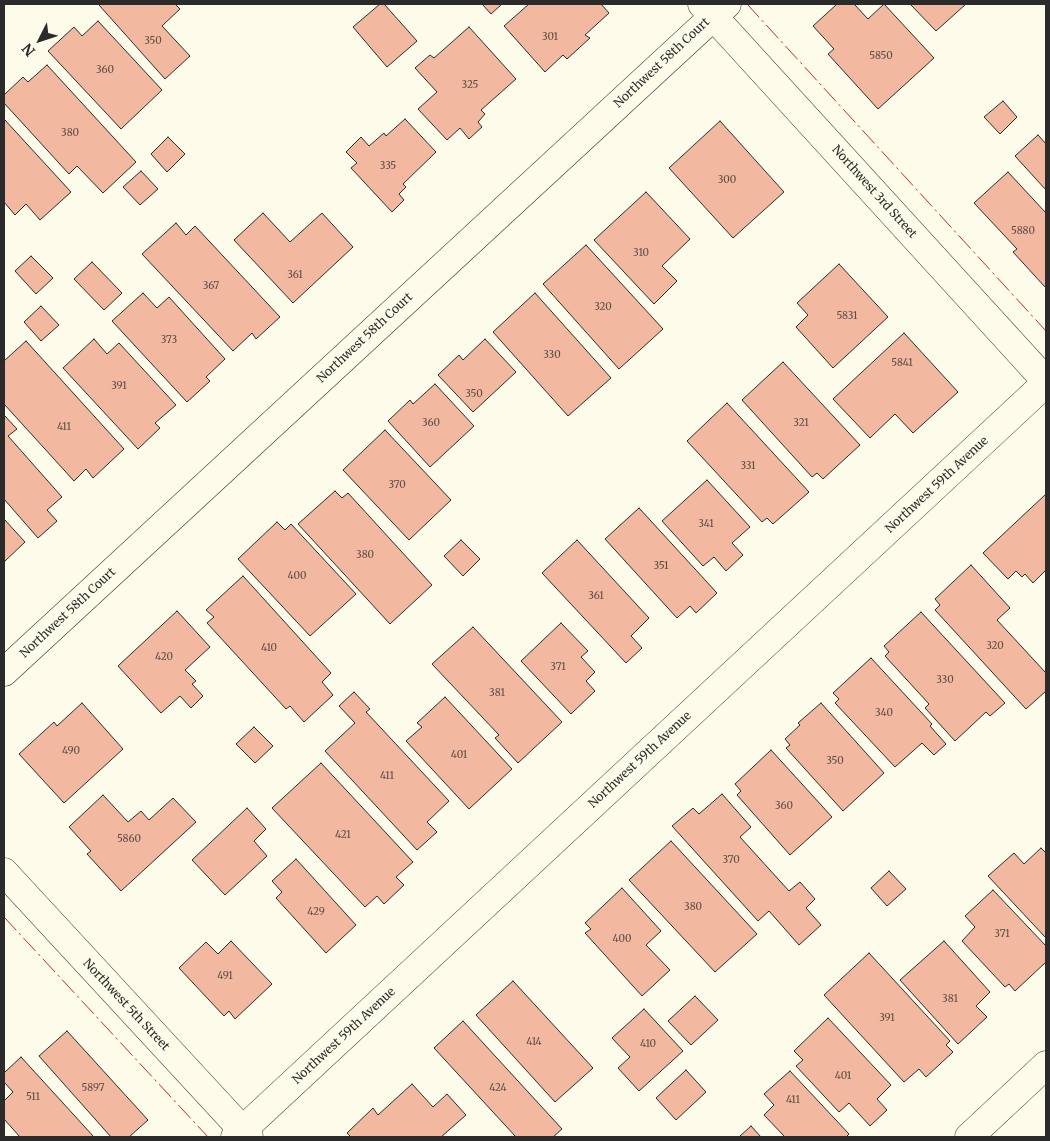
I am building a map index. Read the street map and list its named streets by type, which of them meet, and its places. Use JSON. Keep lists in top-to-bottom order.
{
  "streets": {
    "street": [
      "Northwest 58th Court",
      "Northwest 3rd Street",
      "Northwest 59th Avenue",
      "Northwest 5th Street"
    ]
  },
  "crossings": [
    ["Northwest 58th Court", "Northwest 3rd Street"],
    ["Northwest 3rd Street", "Northwest 59th Avenue"],
    ["Northwest 59th Avenue", "Northwest 5th Street"]
  ],
  "house_numbers": [
    "301",
    "350",
    "5850",
    "360",
    "325",
    "380",
    "335",
    "300",
    "5880",
    "310",
    "361",
    "367",
    "320",
    "5831",
    "373",
    "330",
    "5841",
    "391",
    "350",
    "360",
    "321",
    "411",
    "331",
    "370",
    "341",
    "380",
    "351",
    "400",
    "361",
    "320",
    "410",
    "420",
    "371",
    "330",
    "381",
    "340",
    "490",
    "401",
    "350",
    "411",
    "360",
    "421",
    "5860",
    "370",
    "380",
    "429",
    "371",
    "400",
    "491",
    "381",
    "391",
    "414",
    "410",
    "401",
    "5897",
    "424",
    "511",
    "411"
  ],
  "north": "bottom left"
}
